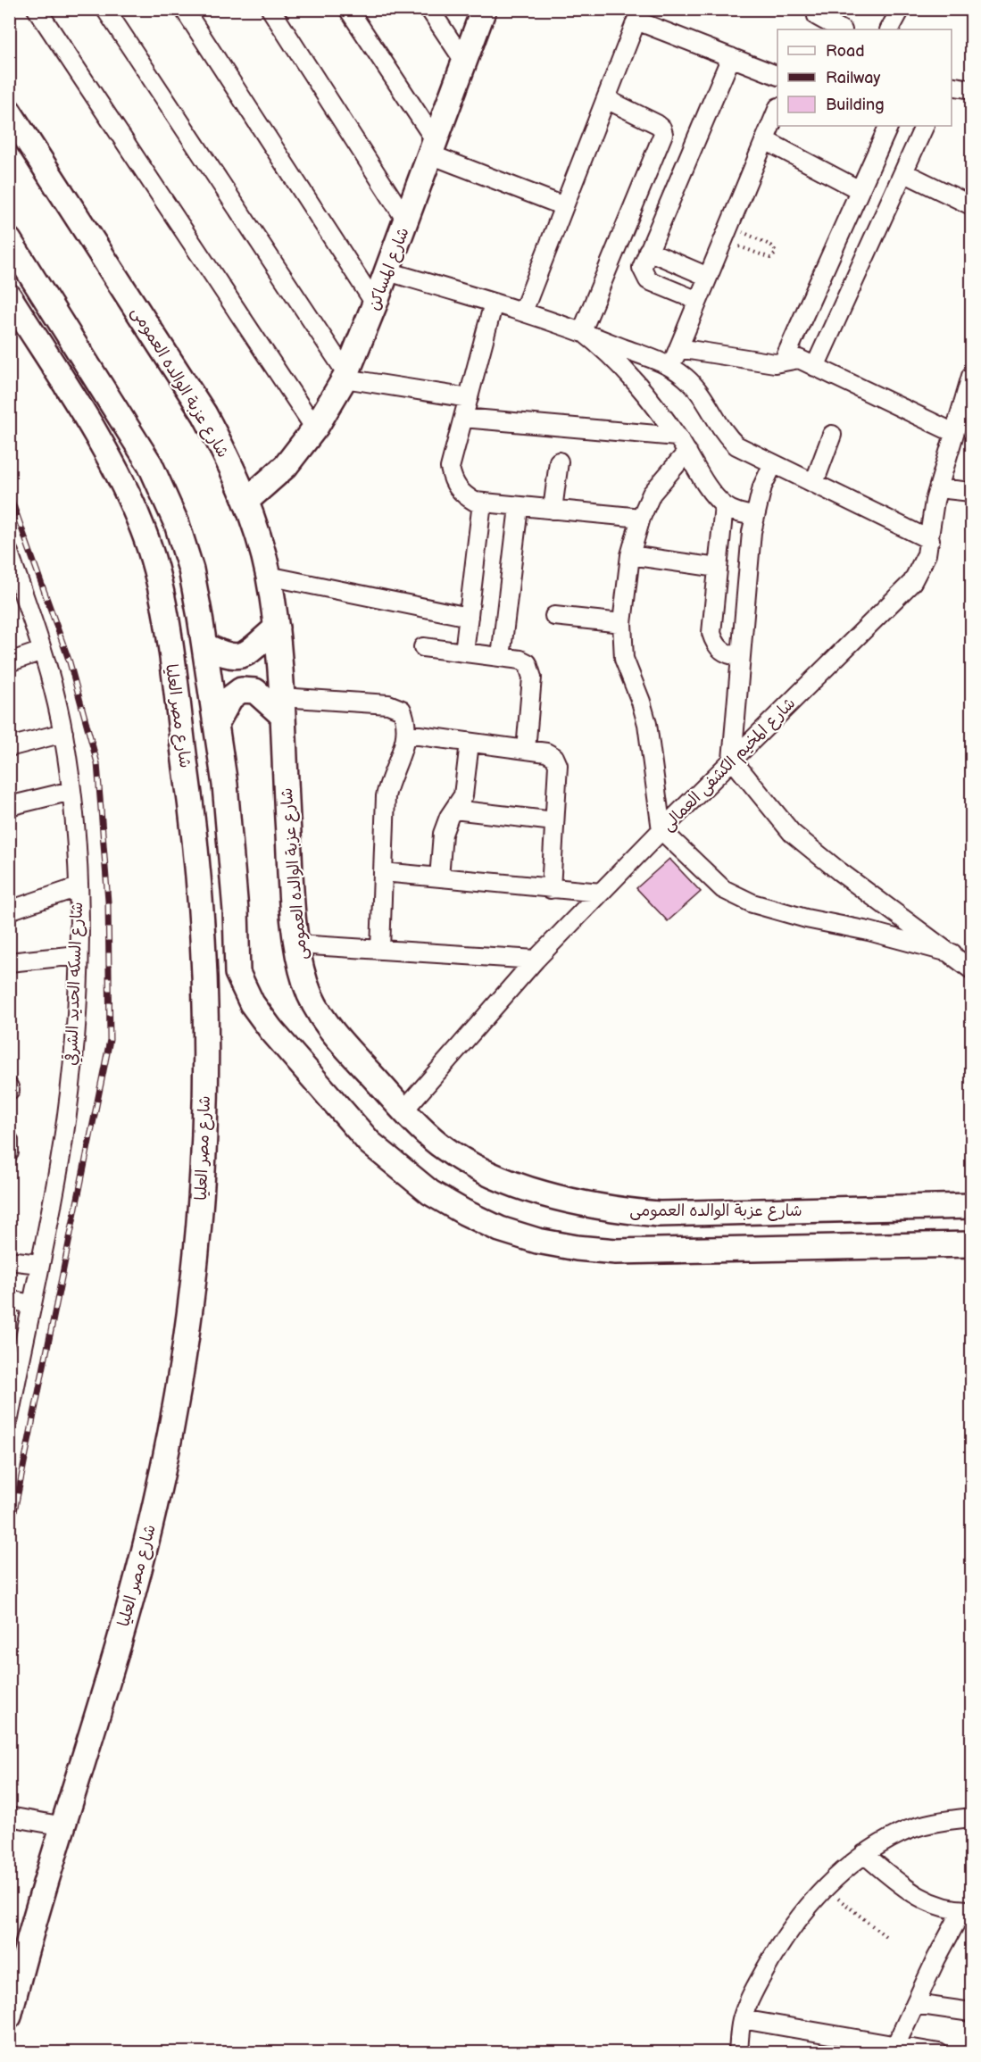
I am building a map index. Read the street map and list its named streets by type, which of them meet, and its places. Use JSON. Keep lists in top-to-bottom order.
{
  "streets": {
    "street": [
      "شارع المساكن",
      "شارع عزبة الوالده العمومى",
      "شارع مصر العليا",
      "شارع المخيم الكشفى العمالى",
      "شارع السكه الحديد الشرقي"
    ]
  },
  "crossings": [
    ["شارع المساكن", "شارع عزبة الوالده العمومى"],
    ["شارع عزبة الوالده العمومى", "شارع المخيم الكشفى العمالى"]
  ],
  "legend": ["Road", "Railway", "Building"]
}
